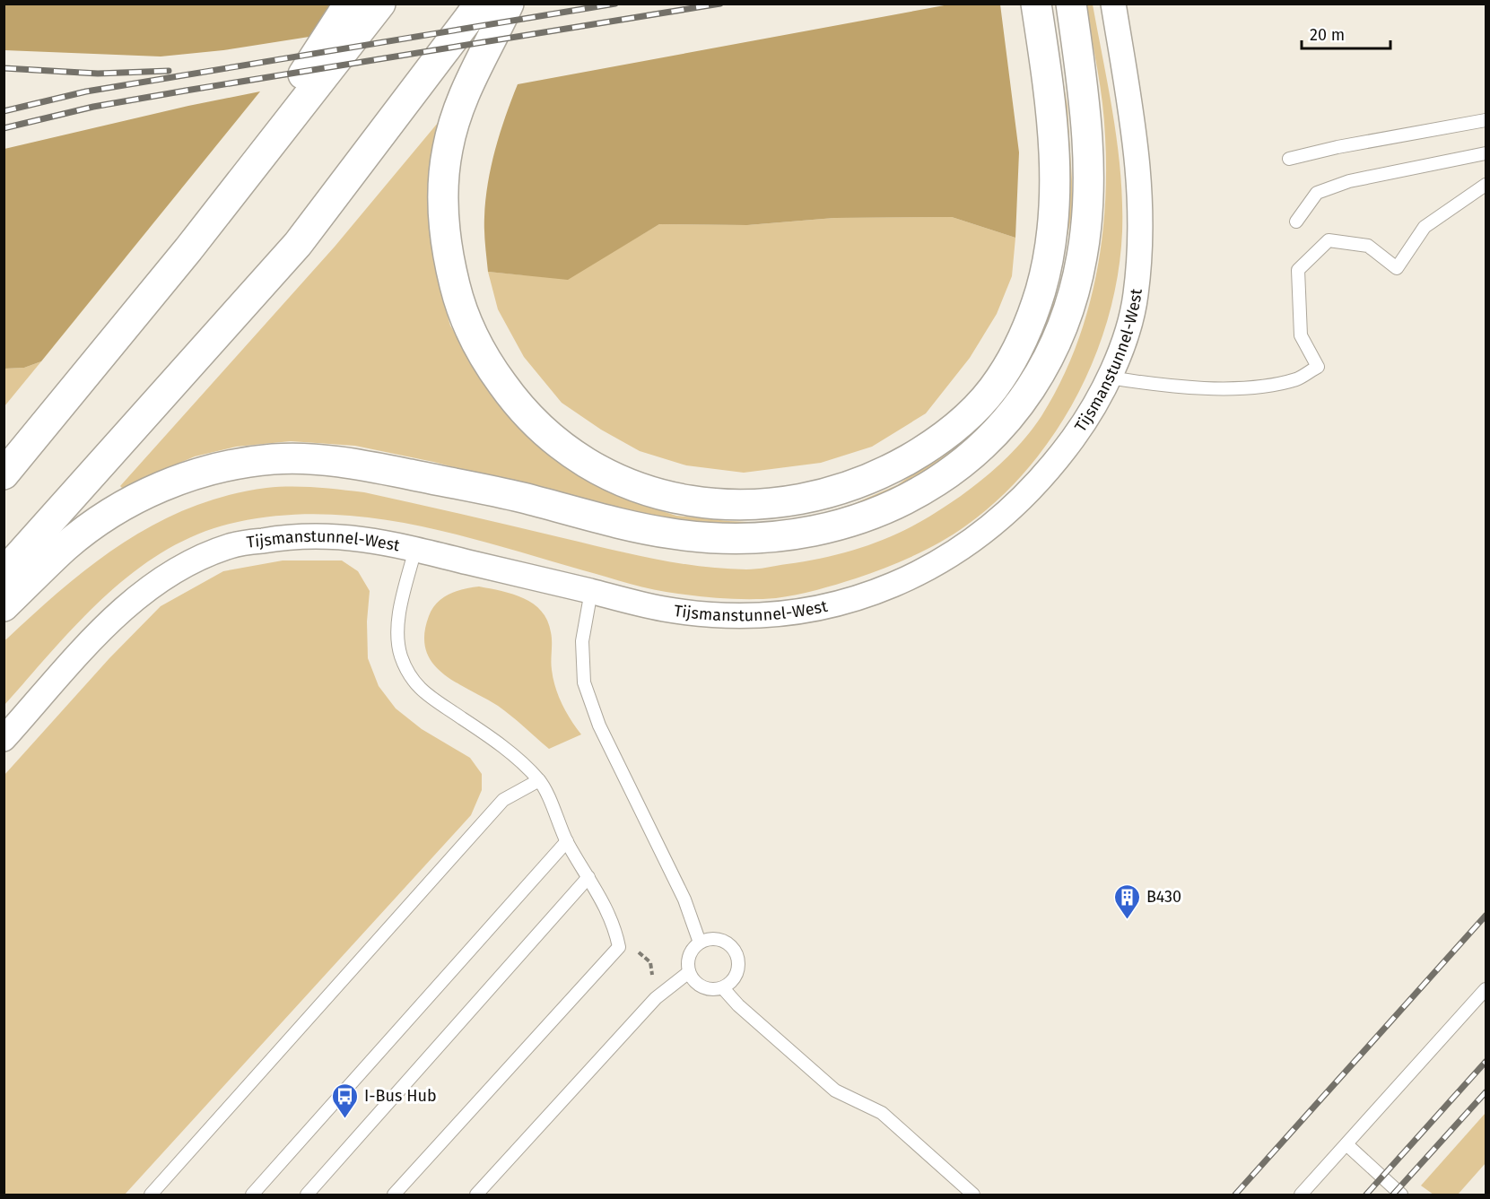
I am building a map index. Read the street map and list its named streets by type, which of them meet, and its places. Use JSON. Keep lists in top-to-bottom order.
{
  "streets": {
    "street": ["Tijsmanstunnel-West"]
  },
  "places": {
    "building": ["B430"],
    "bus stop": ["I-Bus Hub"]
  },
  "scale_bar": "20 m"
}
